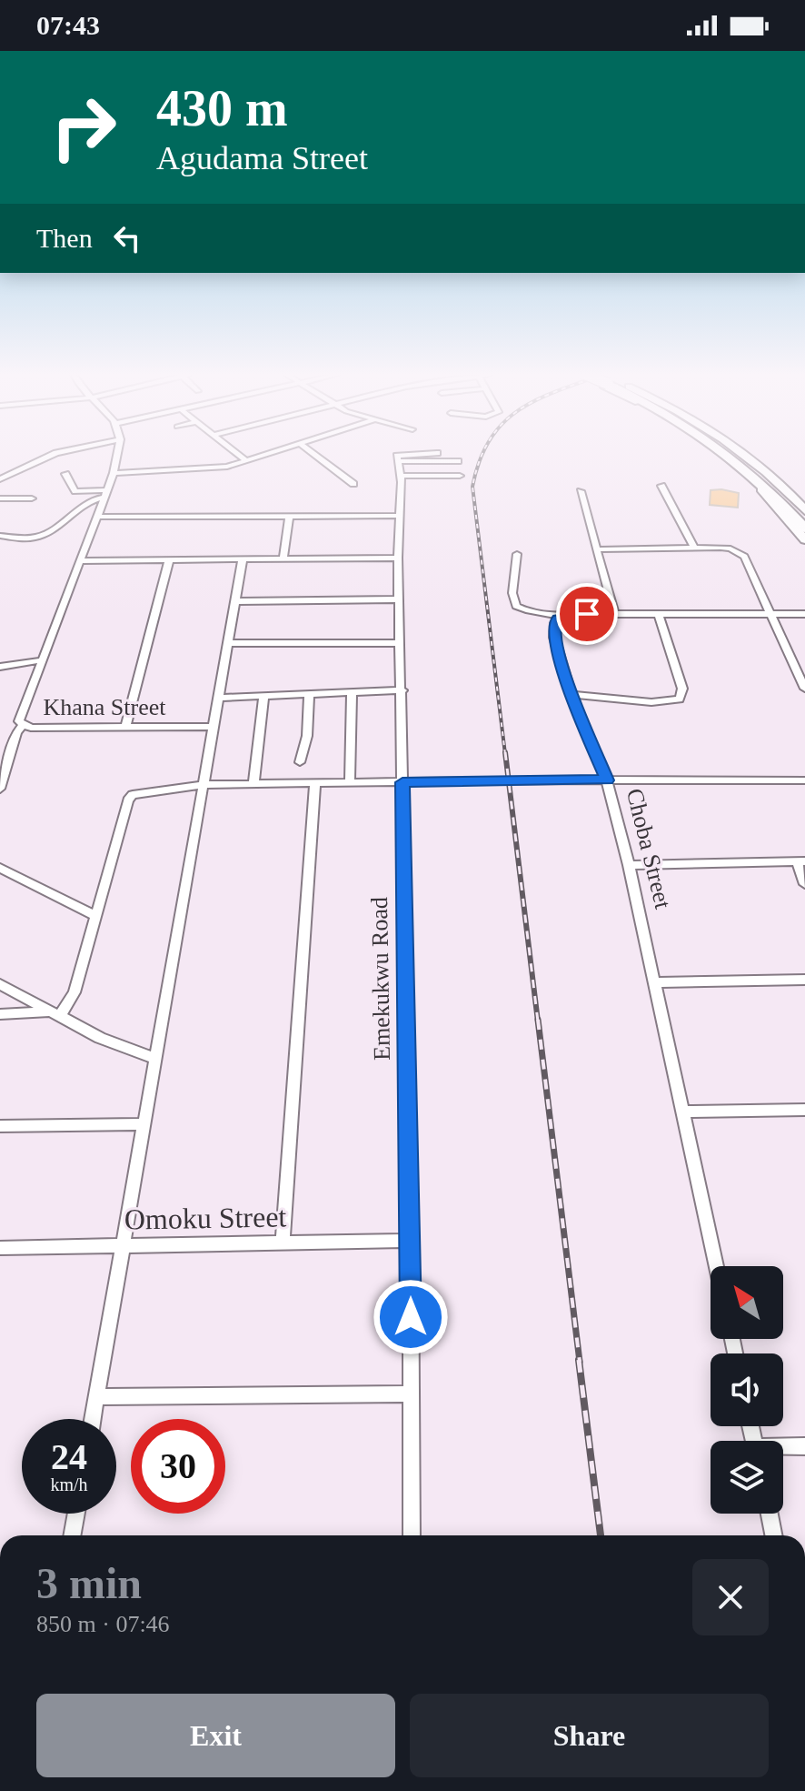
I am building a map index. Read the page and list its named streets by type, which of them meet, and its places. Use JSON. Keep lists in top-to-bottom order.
{
  "streets": {
    "street": [
      "Khana Street",
      "Choba Street",
      "Emekukwu Road",
      "Omoku Street"
    ]
  },
  "crossings": [
    ["Emekukwu Road", "Omoku Street"]
  ],
  "north": "top left",
  "page": {
    "status": "07:43",
    "turn": ["430 m", "Agudama Street"],
    "then": "Then",
    "speed": "24 km/h",
    "limit": "30",
    "heading": ["3 min", "850 m · 07:46"],
    "buttons": ["Exit", "Share"]
  }
}
